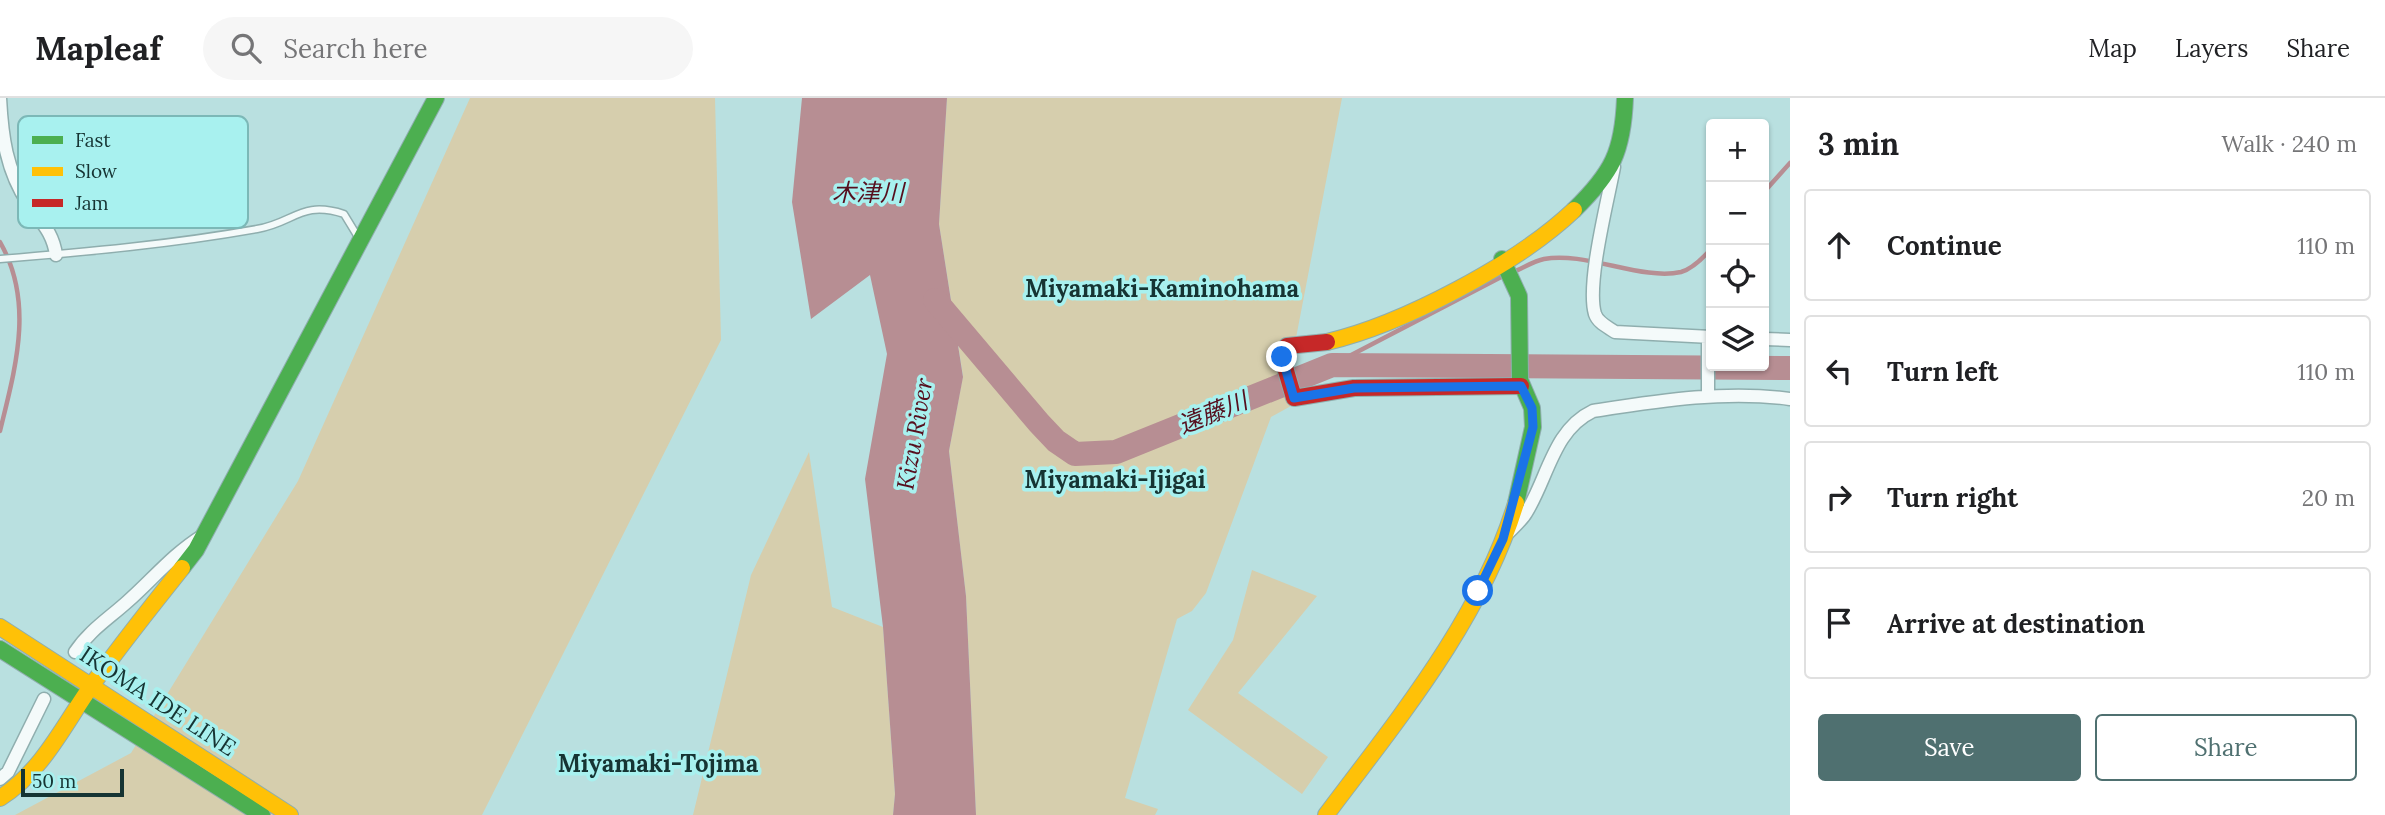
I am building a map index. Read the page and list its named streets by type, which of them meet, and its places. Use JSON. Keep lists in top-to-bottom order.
{
  "streets": {
    "street": ["IKOMA IDE LINE"]
  },
  "districts": ["Miyamaki-Kaminohama", "Miyamaki-Ijigai", "Miyamaki-Tojima"],
  "water": ["木津川", "遠藤川", "Kizu River"],
  "legend": ["Fast", "Slow", "Jam"],
  "scale_bar": "50 m",
  "page": {
    "header": "Mapleaf",
    "search": "Search here",
    "nav": ["Map", "Layers", "Share"],
    "heading": ["3 min", "Walk · 240 m"],
    "map_buttons": ["+", "−"],
    "list": [
      ["Continue", "110 m"],
      ["Turn left", "110 m"],
      ["Turn right", "20 m"],
      "Arrive at destination"
    ],
    "buttons": ["Save", "Share"],
    "scale": "50 m"
  }
}
